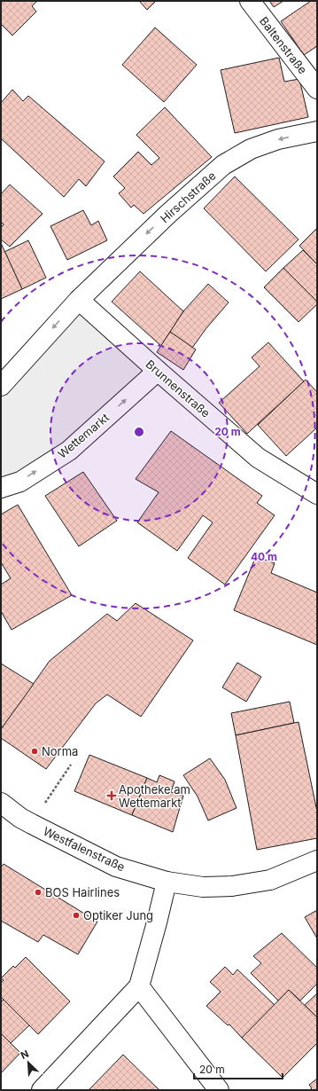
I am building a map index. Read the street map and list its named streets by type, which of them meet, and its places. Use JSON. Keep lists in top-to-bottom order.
{
  "streets": {
    "street": [
      "Baltenstraße",
      "Hirschstraße",
      "Brunnenstraße",
      "Wettemarkt",
      "Westfalenstraße"
    ]
  },
  "crossings": [
    ["Hirschstraße", "Brunnenstraße"],
    ["Brunnenstraße", "Wettemarkt"]
  ],
  "one_way": ["Hirschstraße"],
  "places": {
    "other": ["Norma", "BOS Hairlines", "Optiker Jung"],
    "health": ["Apotheke am Wettemarkt"]
  },
  "scale_bar": "20 m",
  "north": "top left",
  "rings": ["20 m", "40 m"]
}
